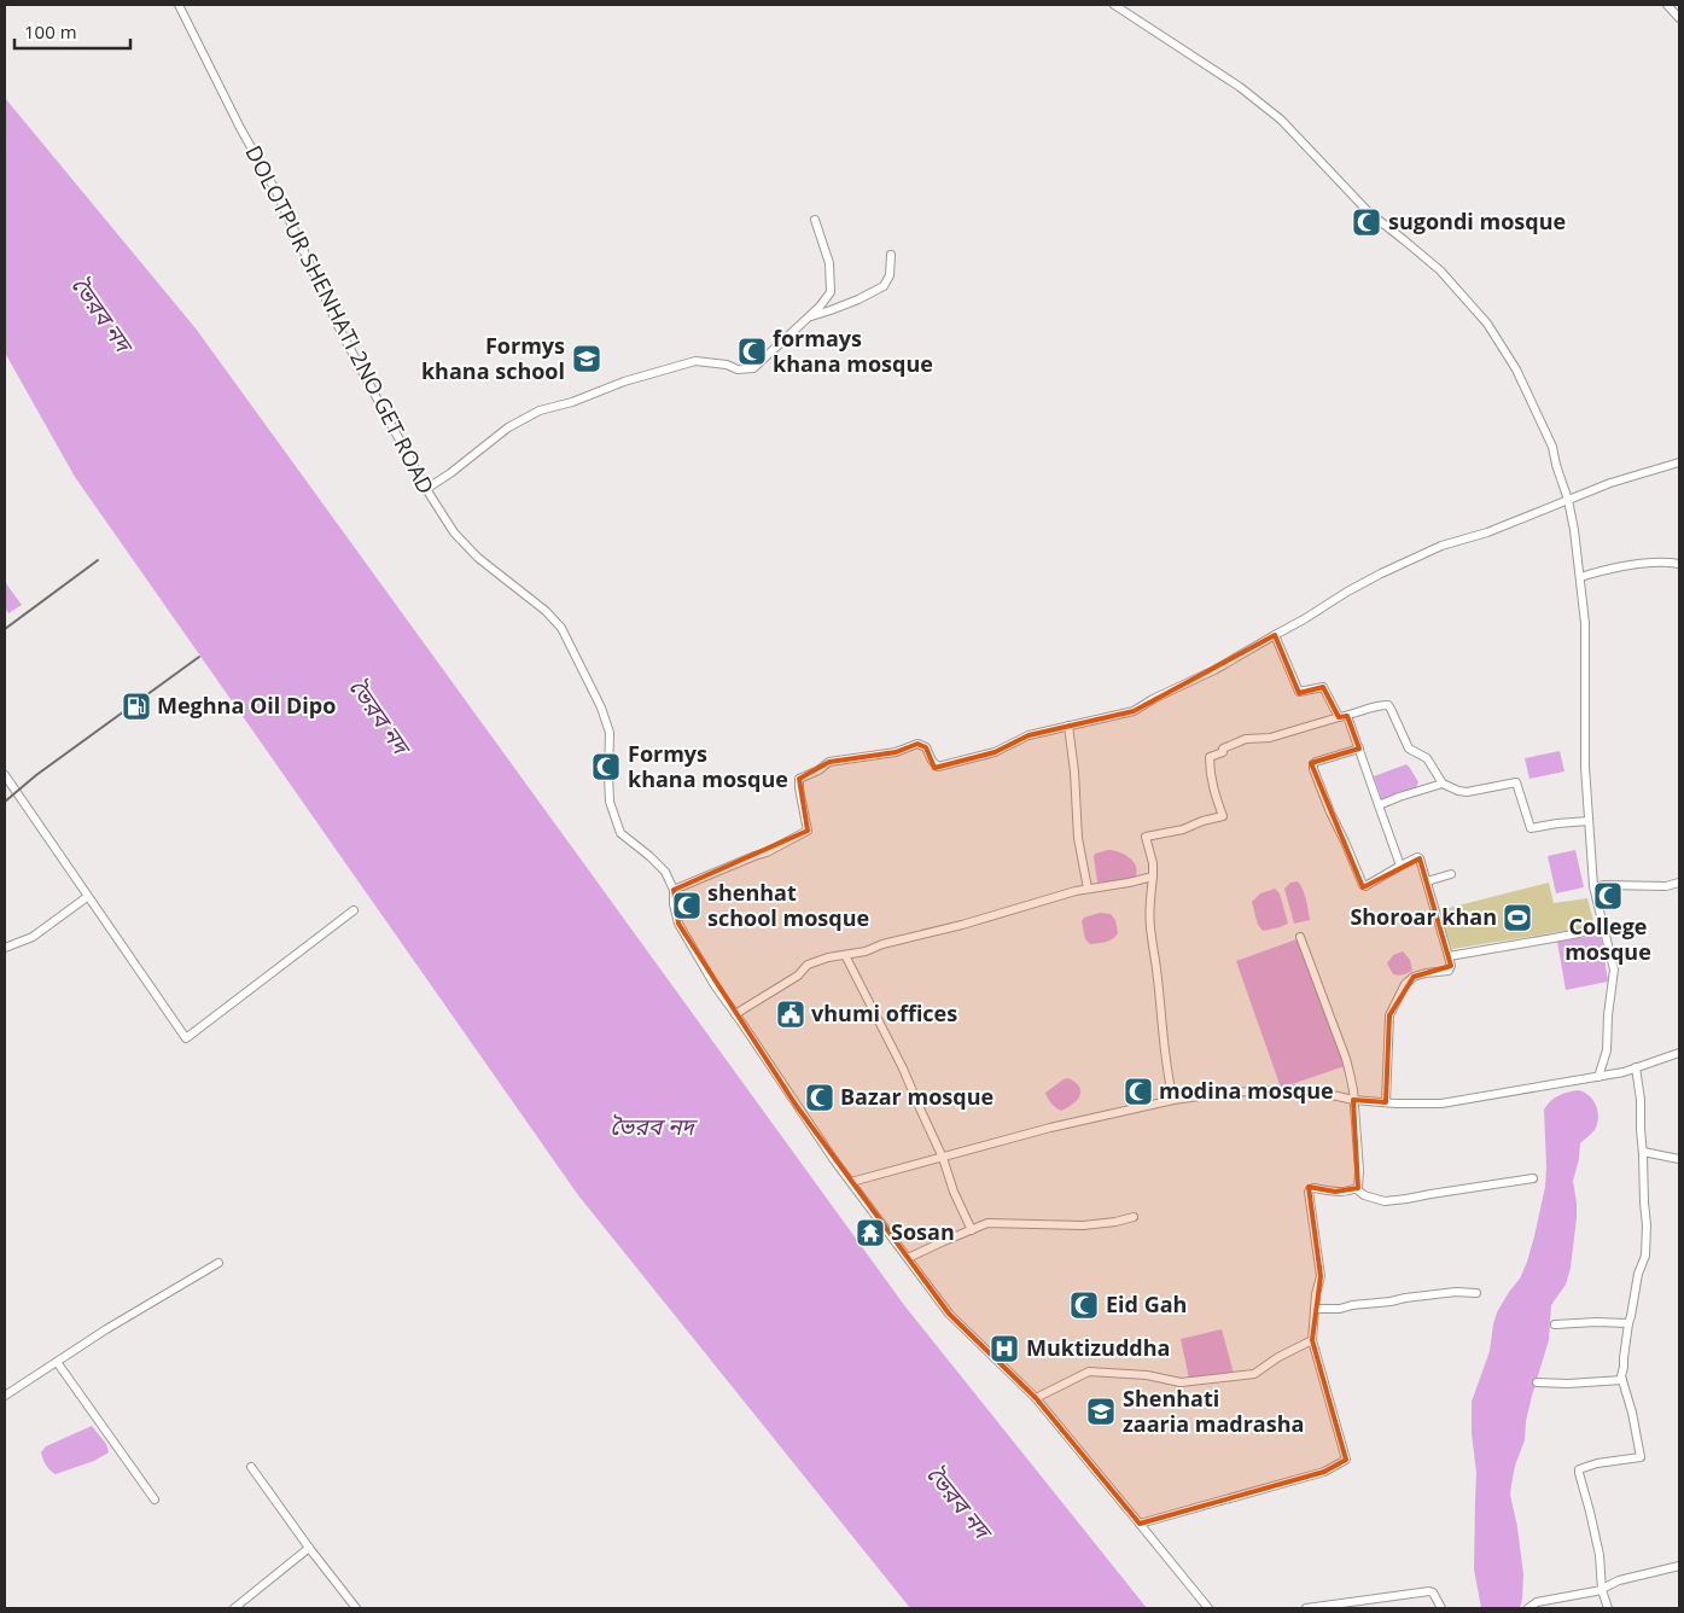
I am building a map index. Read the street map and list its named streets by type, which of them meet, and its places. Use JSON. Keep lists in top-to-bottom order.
{
  "streets": {
    "street": ["DOLOTPUR SHENHATI 2NO GET ROAD"]
  },
  "water": ["ভৈরব নদ"],
  "places": {
    "mosque": [
      "sugondi mosque",
      "formays khana mosque",
      "Formys khana mosque",
      "College mosque",
      "shenhat school mosque",
      "modina mosque",
      "Bazar mosque",
      "Eid Gah"
    ],
    "school or university": ["Formys khana school", "Shenhati zaaria madrasha"],
    "fuel station": ["Meghna Oil Dipo"],
    "sports": ["Shoroar khan"],
    "public building": ["vhumi offices"],
    "temple": ["Sosan"],
    "hospital": ["Muktizuddha"]
  },
  "scale_bar": "100 m"
}
